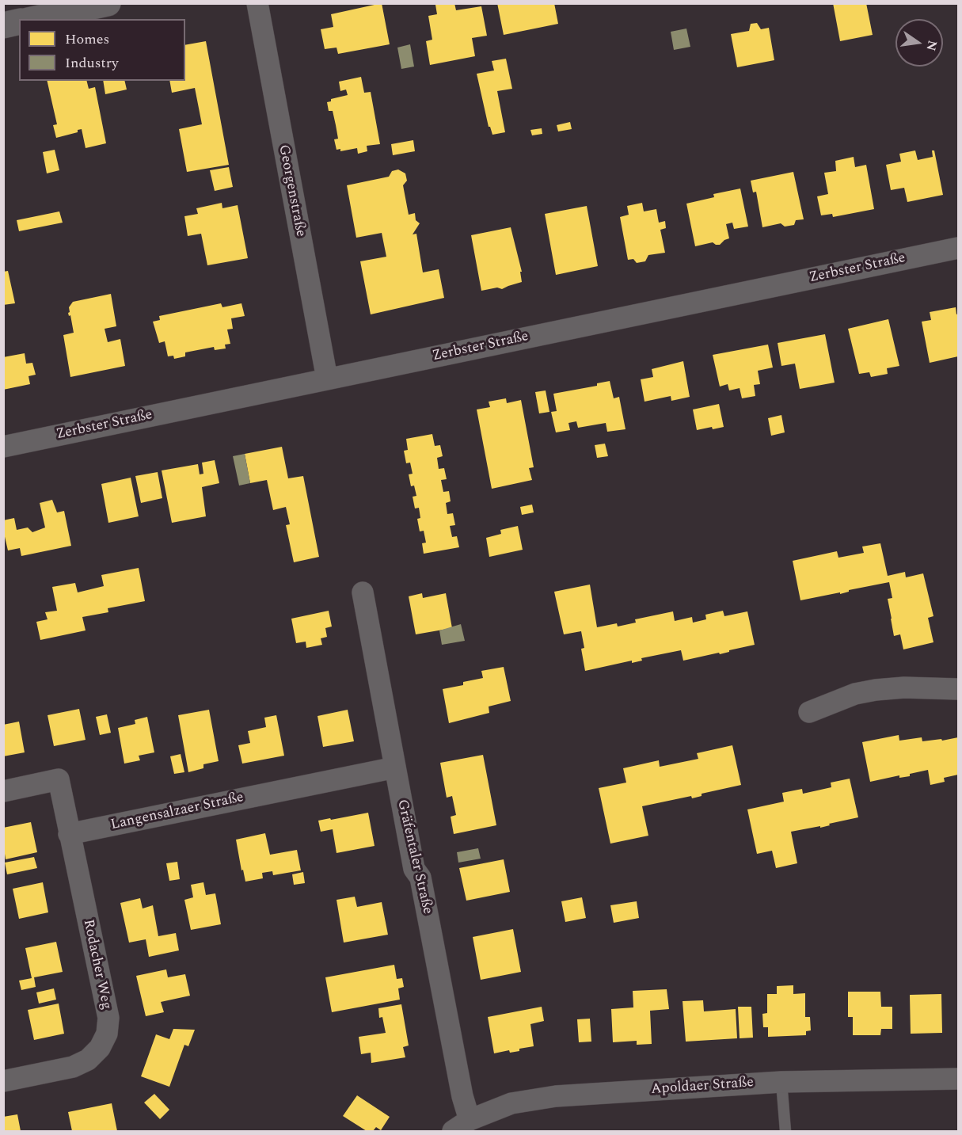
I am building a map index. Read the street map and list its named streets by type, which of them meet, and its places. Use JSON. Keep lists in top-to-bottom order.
{
  "streets": {
    "street": [
      "Georgenstraße",
      "Zerbster Straße",
      "Langensalzaer Straße",
      "Gräfentaler Straße",
      "Rodacher Weg",
      "Apoldaer Straße"
    ]
  },
  "crossings": [
    ["Georgenstraße", "Zerbster Straße"],
    ["Langensalzaer Straße", "Gräfentaler Straße"],
    ["Langensalzaer Straße", "Rodacher Weg"],
    ["Gräfentaler Straße", "Apoldaer Straße"]
  ],
  "legend": ["Homes", "Industry"],
  "north": "right"
}
